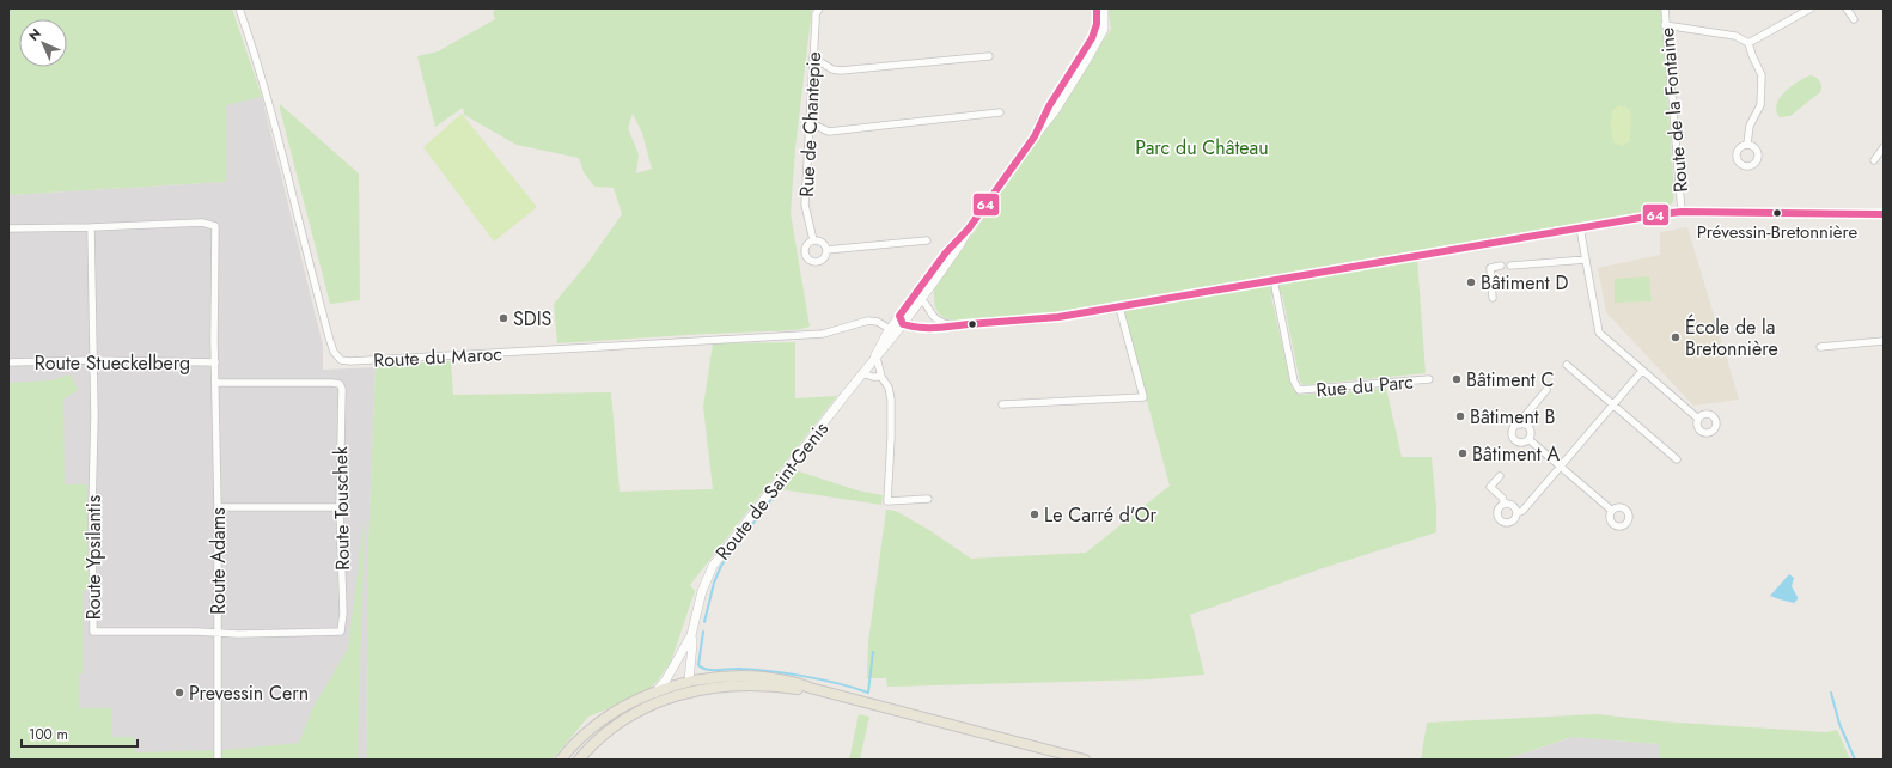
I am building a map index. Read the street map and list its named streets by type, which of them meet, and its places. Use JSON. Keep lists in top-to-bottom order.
{
  "streets": {
    "main road": ["Route de Saint-Genis"],
    "street": [
      "Route de la Fontaine",
      "Rue de Chantepie",
      "Route du Maroc",
      "Route Stueckelberg",
      "Rue du Parc",
      "Route Touschek",
      "Route Ypsilantis",
      "Route Adams"
    ]
  },
  "crossings": [
    ["Route du Maroc", "Route de Saint-Genis"],
    ["Route Stueckelberg", "Route Ypsilantis"],
    ["Route Stueckelberg", "Route Adams"],
    ["Route Touschek", "Route Ypsilantis"],
    ["Route Touschek", "Route Adams"],
    ["Route Ypsilantis", "Route Adams"]
  ],
  "parks": ["Parc du Château"],
  "places": [
    "Prévessin-Bretonnière",
    "Bâtiment D",
    "SDIS",
    "École de la Bretonnière",
    "Bâtiment C",
    "Bâtiment B",
    "Bâtiment A",
    "Le Carré d'Or",
    "Prevessin Cern"
  ],
  "lines": ["transit line 64"],
  "scale_bar": "100 m",
  "north": "top left"
}
